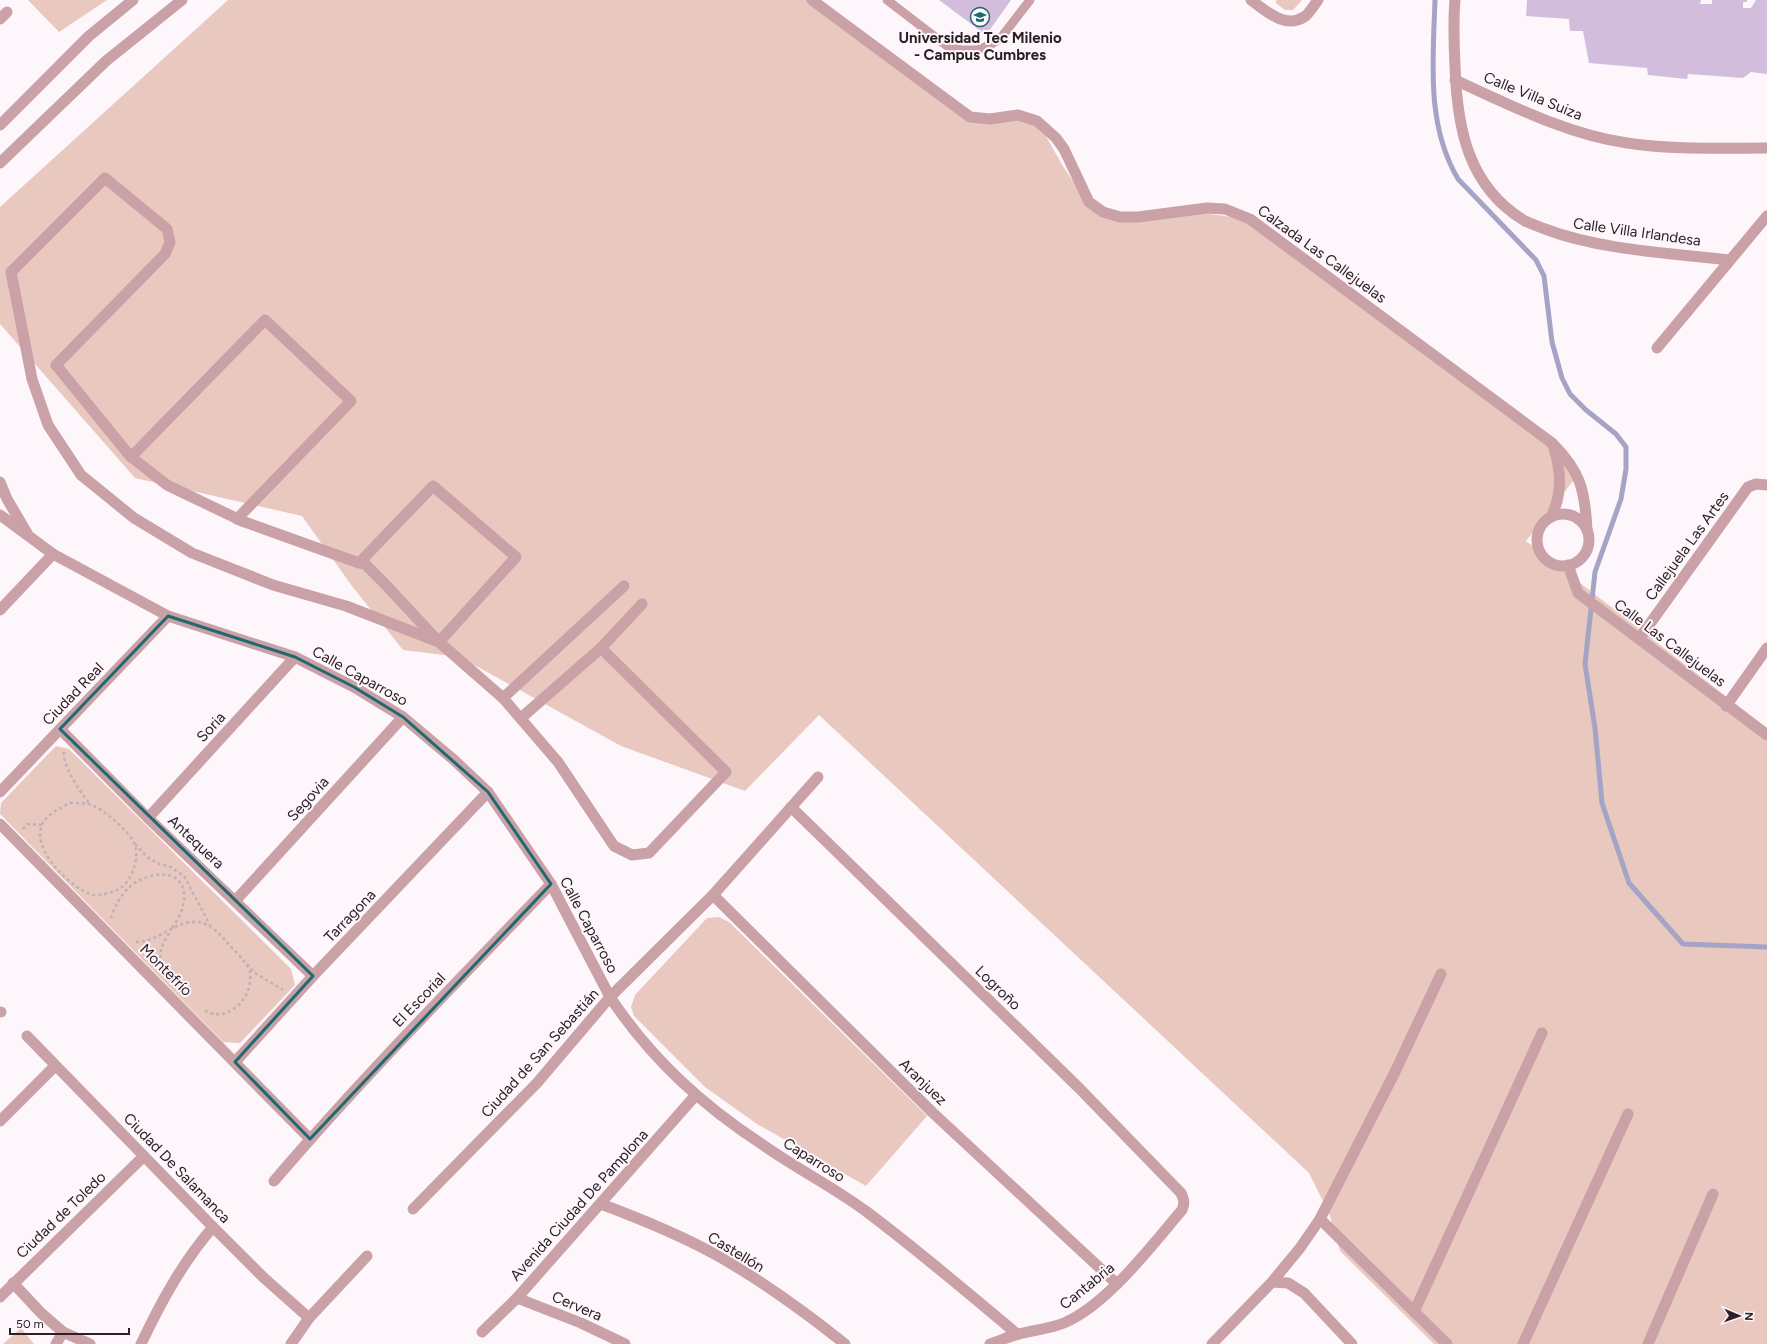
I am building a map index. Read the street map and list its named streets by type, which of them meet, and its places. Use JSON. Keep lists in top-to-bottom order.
{
  "streets": {
    "street": [
      "Calle Villa Suiza",
      "Calle Villa Irlandesa",
      "Calzada Las Callejuelas",
      "Callejuela Las Artes",
      "Calle Las Callejuelas",
      "Calle Caparroso",
      "Ciudad Real",
      "Soria",
      "Segovia",
      "Antequera",
      "Tarragona",
      "Montefrío",
      "Logroño",
      "El Escorial",
      "Ciudad de San Sebastián",
      "Aranjuez",
      "Caparroso",
      "Ciudad De Salamanca",
      "Avenida Ciudad De Pamplona",
      "Ciudad de Toledo",
      "Castellón",
      "Cantabria",
      "Cervera"
    ]
  },
  "crossings": [
    ["Calle Villa Suiza", "Calle Villa Irlandesa"],
    ["Calzada Las Callejuelas", "Calle Las Callejuelas"],
    ["Callejuela Las Artes", "Calle Las Callejuelas"],
    ["Calle Caparroso", "Ciudad Real"],
    ["Calle Caparroso", "Soria"],
    ["Calle Caparroso", "Segovia"],
    ["Calle Caparroso", "Tarragona"],
    ["Calle Caparroso", "El Escorial"],
    ["Calle Caparroso", "Ciudad de San Sebastián"],
    ["Calle Caparroso", "Caparroso"],
    ["Ciudad Real", "Antequera"],
    ["Soria", "Antequera"],
    ["Segovia", "Antequera"],
    ["Antequera", "Tarragona"],
    ["Tarragona", "Montefrío"],
    ["Montefrío", "El Escorial"],
    ["Logroño", "Ciudad de San Sebastián"],
    ["Logroño", "Cantabria"],
    ["Ciudad de San Sebastián", "Aranjuez"],
    ["Ciudad de San Sebastián", "Caparroso"],
    ["Aranjuez", "Cantabria"],
    ["Caparroso", "Avenida Ciudad De Pamplona"],
    ["Caparroso", "Cantabria"],
    ["Ciudad De Salamanca", "Ciudad de Toledo"],
    ["Avenida Ciudad De Pamplona", "Castellón"],
    ["Avenida Ciudad De Pamplona", "Cervera"]
  ],
  "places": {
    "school or university": ["Universidad Tec Milenio - Campus Cumbres"]
  },
  "scale_bar": "50 m",
  "north": "right"
}
